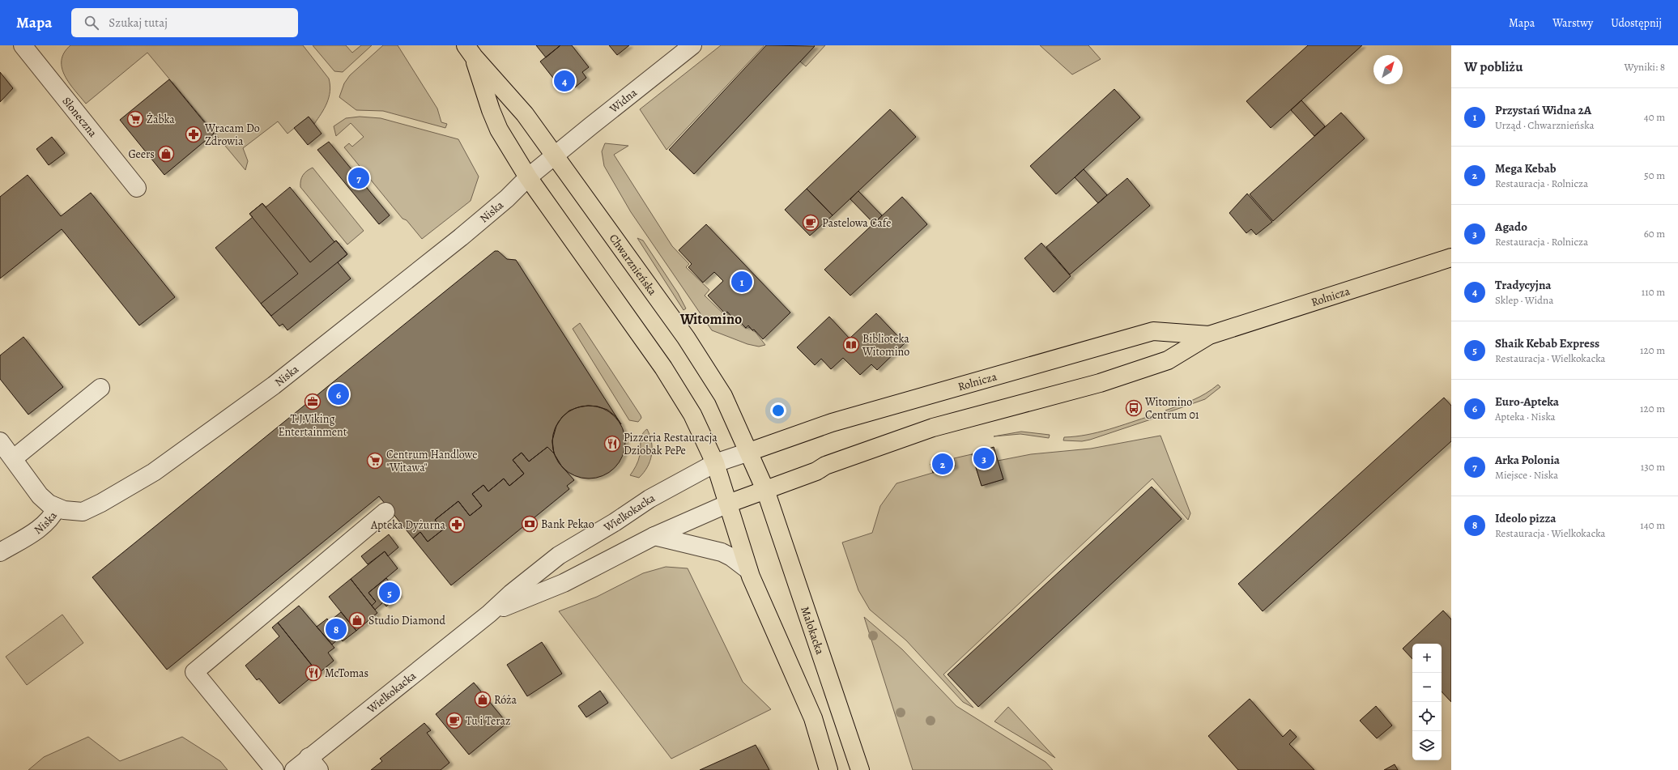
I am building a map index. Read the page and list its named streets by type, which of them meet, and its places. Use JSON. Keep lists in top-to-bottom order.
{
  "streets": {
    "main road": [
      "Chwarznieńska",
      "Rolnicza",
      "Wielkokacka",
      "Małokacka"
    ],
    "street": ["Widna", "Słoneczna", "Niska"]
  },
  "crossings": [
    ["Widna", "Niska"],
    ["Widna", "Chwarznieńska"],
    ["Niska", "Chwarznieńska"],
    ["Chwarznieńska", "Rolnicza"],
    ["Chwarznieńska", "Wielkokacka"],
    ["Chwarznieńska", "Małokacka"],
    ["Rolnicza", "Wielkokacka"],
    ["Rolnicza", "Małokacka"],
    ["Wielkokacka", "Małokacka"]
  ],
  "districts": ["Witomino"],
  "places": {
    "supermarket": ["Żabka", "Centrum Handlowe \"Witawa\""],
    "pharmacy": ["Wracam Do Zdrowia", "Apteka Dyżurna"],
    "shop": ["Geers", "Studio Diamond", "Róża"],
    "cafe": ["Pastelowa Cafe", "Tu i Teraz"],
    "library": ["Biblioteka Witomino"],
    "office": ["T.J.Viking Entertainment"],
    "bus stop": ["Witomino Centrum 01"],
    "restaurant": ["Pizzeria Restauracja Dziobak PePe", "McTomas"],
    "bank": ["Bank Pekao"]
  },
  "north": "top right",
  "page": {
    "header": "Mapa",
    "search": "Szukaj tutaj",
    "nav": ["Mapa", "Warstwy", "Udostępnij"],
    "heading": ["W pobliżu", "Wyniki: 8"],
    "pins": [
      "4",
      "7",
      "1",
      "6",
      "3",
      "2",
      "5",
      "8"
    ],
    "list": [
      {
        "mark": "1",
        "name": "Przystań Widna 2A",
        "note": "Urząd · Chwarznieńska",
        "value": "40 m"
      },
      {
        "mark": "2",
        "name": "Mega Kebab",
        "note": "Restauracja · Rolnicza",
        "value": "50 m"
      },
      {
        "mark": "3",
        "name": "Agado",
        "note": "Restauracja · Rolnicza",
        "value": "60 m"
      },
      {
        "mark": "4",
        "name": "Tradycyjna",
        "note": "Sklep · Widna",
        "value": "110 m"
      },
      {
        "mark": "5",
        "name": "Shaik Kebab Express",
        "note": "Restauracja · Wielkokacka",
        "value": "120 m"
      },
      {
        "mark": "6",
        "name": "Euro-Apteka",
        "note": "Apteka · Niska",
        "value": "120 m"
      },
      {
        "mark": "7",
        "name": "Arka Polonia",
        "note": "Miejsce · Niska",
        "value": "130 m"
      },
      {
        "mark": "8",
        "name": "Ideolo pizza",
        "note": "Restauracja · Wielkokacka",
        "value": "140 m"
      }
    ],
    "map_buttons": ["+", "−"]
  }
}
